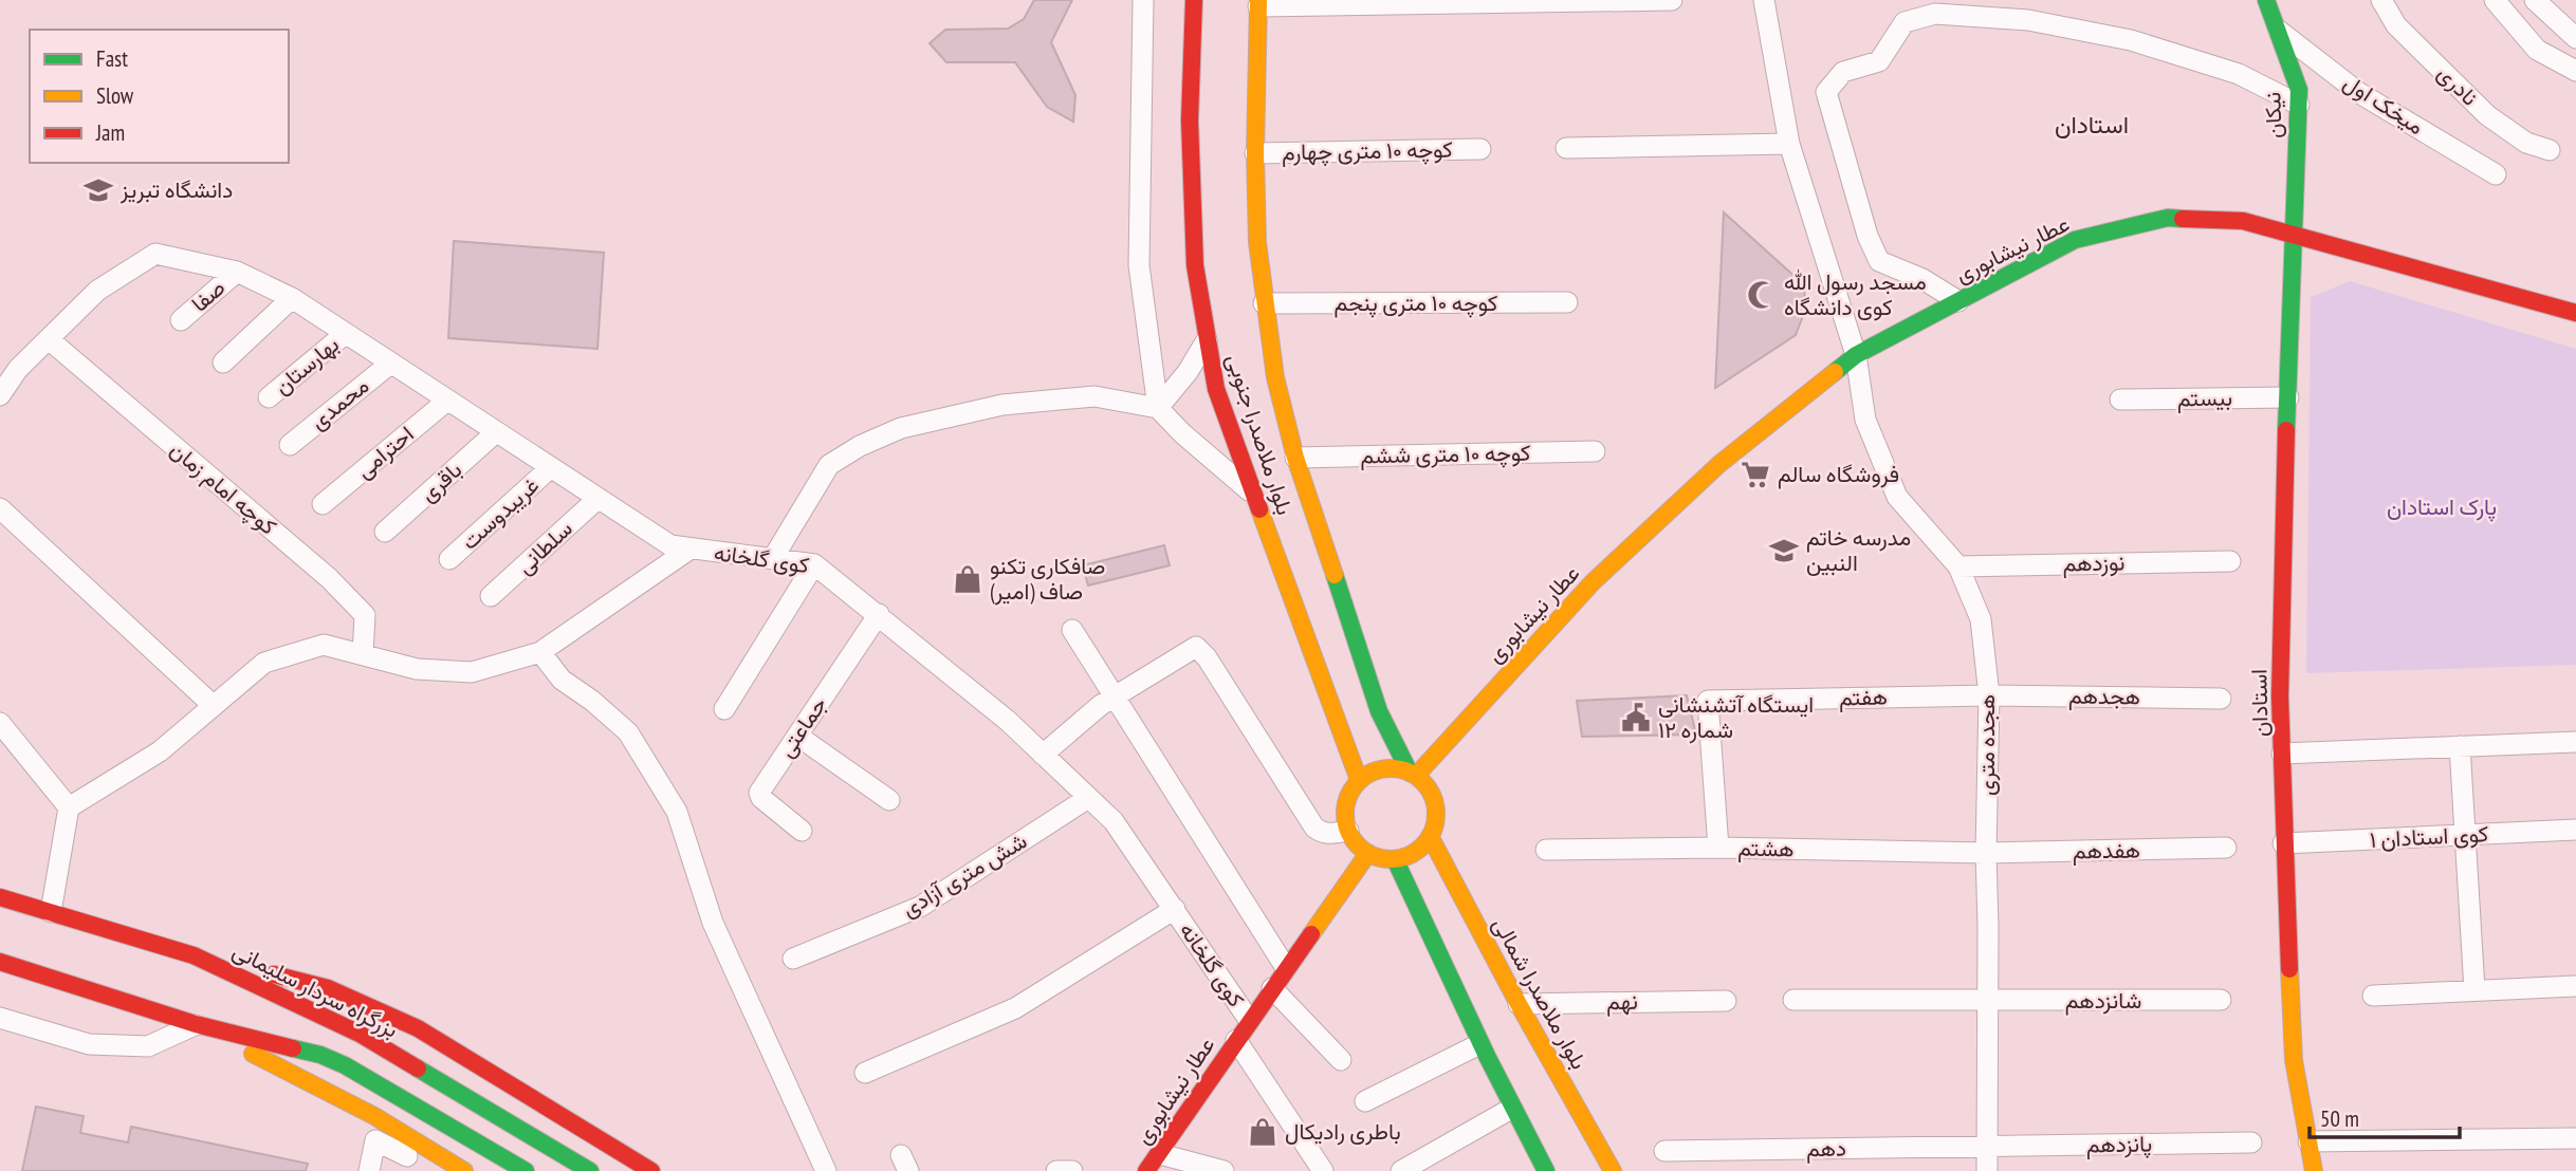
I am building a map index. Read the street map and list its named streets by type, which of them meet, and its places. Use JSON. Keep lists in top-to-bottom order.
{
  "streets": {
    "main road": [
      "نیکان",
      "عطار نیشابوری",
      "بلوار ملاصدرا جنوبی",
      "استادان",
      "بزرگراه سردار سلیمانی",
      "بلوار ملاصدرا شمالی"
    ],
    "street": [
      "نادری",
      "میخک اول",
      "کوچه ۱۰ متری چهارم",
      "صفا",
      "کوچه ۱۰ متری پنجم",
      "بهارستان",
      "بیستم",
      "محمدی",
      "احترامی",
      "کوچه ۱۰ متری ششم",
      "باقری",
      "کوچه امام زمان",
      "غریبدوست",
      "سلطانی",
      "کوی گلخانه",
      "نوزدهم",
      "هجدهم",
      "هفتم",
      "جماعتی",
      "هجده متری",
      "کوی استادان ۱",
      "هشتم",
      "هفدهم",
      "شش متری آزادی",
      "شانزدهم",
      "نهم",
      "پانزدهم",
      "دهم"
    ]
  },
  "crossings": [
    ["میخک اول", "نیکان"],
    ["نیکان", "عطار نیشابوری"],
    ["نیکان", "استادان"],
    ["کوچه ۱۰ متری چهارم", "بلوار ملاصدرا جنوبی"],
    ["عطار نیشابوری", "بلوار ملاصدرا جنوبی"],
    ["عطار نیشابوری", "کوی گلخانه"],
    ["عطار نیشابوری", "استادان"],
    ["عطار نیشابوری", "هجده متری"],
    ["عطار نیشابوری", "بلوار ملاصدرا شمالی"],
    ["صفا", "کوی گلخانه"],
    ["کوچه ۱۰ متری پنجم", "بلوار ملاصدرا جنوبی"],
    ["بهارستان", "کوی گلخانه"],
    ["بیستم", "استادان"],
    ["محمدی", "کوی گلخانه"],
    ["بلوار ملاصدرا جنوبی", "کوچه ۱۰ متری ششم"],
    ["بلوار ملاصدرا جنوبی", "بلوار ملاصدرا شمالی"],
    ["احترامی", "کوی گلخانه"],
    ["باقری", "کوی گلخانه"],
    ["کوچه امام زمان", "کوی گلخانه"],
    ["غریبدوست", "کوی گلخانه"],
    ["سلطانی", "کوی گلخانه"],
    ["کوی گلخانه", "جماعتی"],
    ["کوی گلخانه", "شش متری آزادی"],
    ["نوزدهم", "هجده متری"],
    ["هجدهم", "هفتم"],
    ["هجدهم", "هجده متری"],
    ["هفتم", "هجده متری"],
    ["هفتم", "هشتم"],
    ["استادان", "کوی استادان ۱"],
    ["هجده متری", "هشتم"],
    ["هجده متری", "هفدهم"],
    ["هجده متری", "شانزدهم"],
    ["هجده متری", "پانزدهم"],
    ["هجده متری", "دهم"],
    ["هشتم", "هفدهم"],
    ["بلوار ملاصدرا شمالی", "نهم"],
    ["پانزدهم", "دهم"]
  ],
  "districts": ["استادان"],
  "parks": ["پارک استادان"],
  "places": {
    "school or university": ["دانشگاه تبریز", "مدرسه خاتم النبین"],
    "mosque": ["مسجد رسول الله کوی دانشگاه"],
    "supermarket": ["فروشگاه سالم"],
    "shop": ["صافکاری تکنو صاف (امیر)", "باطری رادیکال"],
    "public building": ["ایستگاه آتشنشانی شماره ۱۲"]
  },
  "legend": ["Fast", "Slow", "Jam"],
  "scale_bar": "50 m"
}
